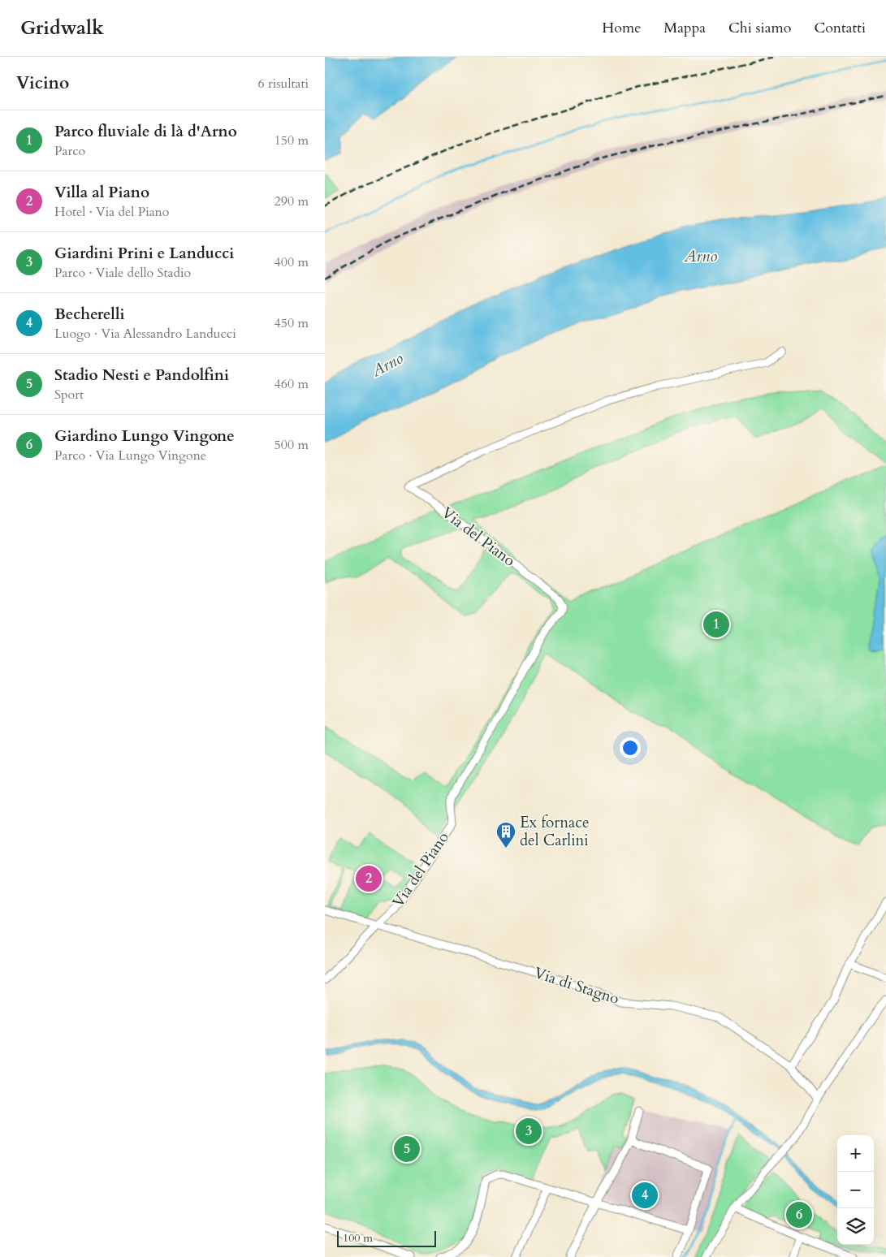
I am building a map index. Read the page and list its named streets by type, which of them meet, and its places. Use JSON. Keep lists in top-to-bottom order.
{
  "streets": {
    "street": ["Via del Piano", "Via di Stagno"]
  },
  "crossings": [
    ["Via del Piano", "Via di Stagno"]
  ],
  "water": ["Arno"],
  "places": {
    "building": ["Ex fornace del Carlini"]
  },
  "scale_bar": "100 m",
  "page": {
    "header": "Gridwalk",
    "nav": [
      "Home",
      "Mappa",
      "Chi siamo",
      "Contatti"
    ],
    "heading": ["Vicino", "6 risultati"],
    "list": [
      {
        "mark": "1",
        "name": "Parco fluviale di là d'Arno",
        "note": "Parco",
        "value": "150 m"
      },
      {
        "mark": "2",
        "name": "Villa al Piano",
        "note": "Hotel · Via del Piano",
        "value": "290 m"
      },
      {
        "mark": "3",
        "name": "Giardini Prini e Landucci",
        "note": "Parco · Viale dello Stadio",
        "value": "400 m"
      },
      {
        "mark": "4",
        "name": "Becherelli",
        "note": "Luogo · Via Alessandro Landucci",
        "value": "450 m"
      },
      {
        "mark": "5",
        "name": "Stadio Nesti e Pandolfini",
        "note": "Sport",
        "value": "460 m"
      },
      {
        "mark": "6",
        "name": "Giardino Lungo Vingone",
        "note": "Parco · Via Lungo Vingone",
        "value": "500 m"
      }
    ],
    "pins": [
      "1",
      "2",
      "3",
      "5",
      "4",
      "6"
    ],
    "map_buttons": ["+", "−"],
    "scale": "100 m"
  }
}
